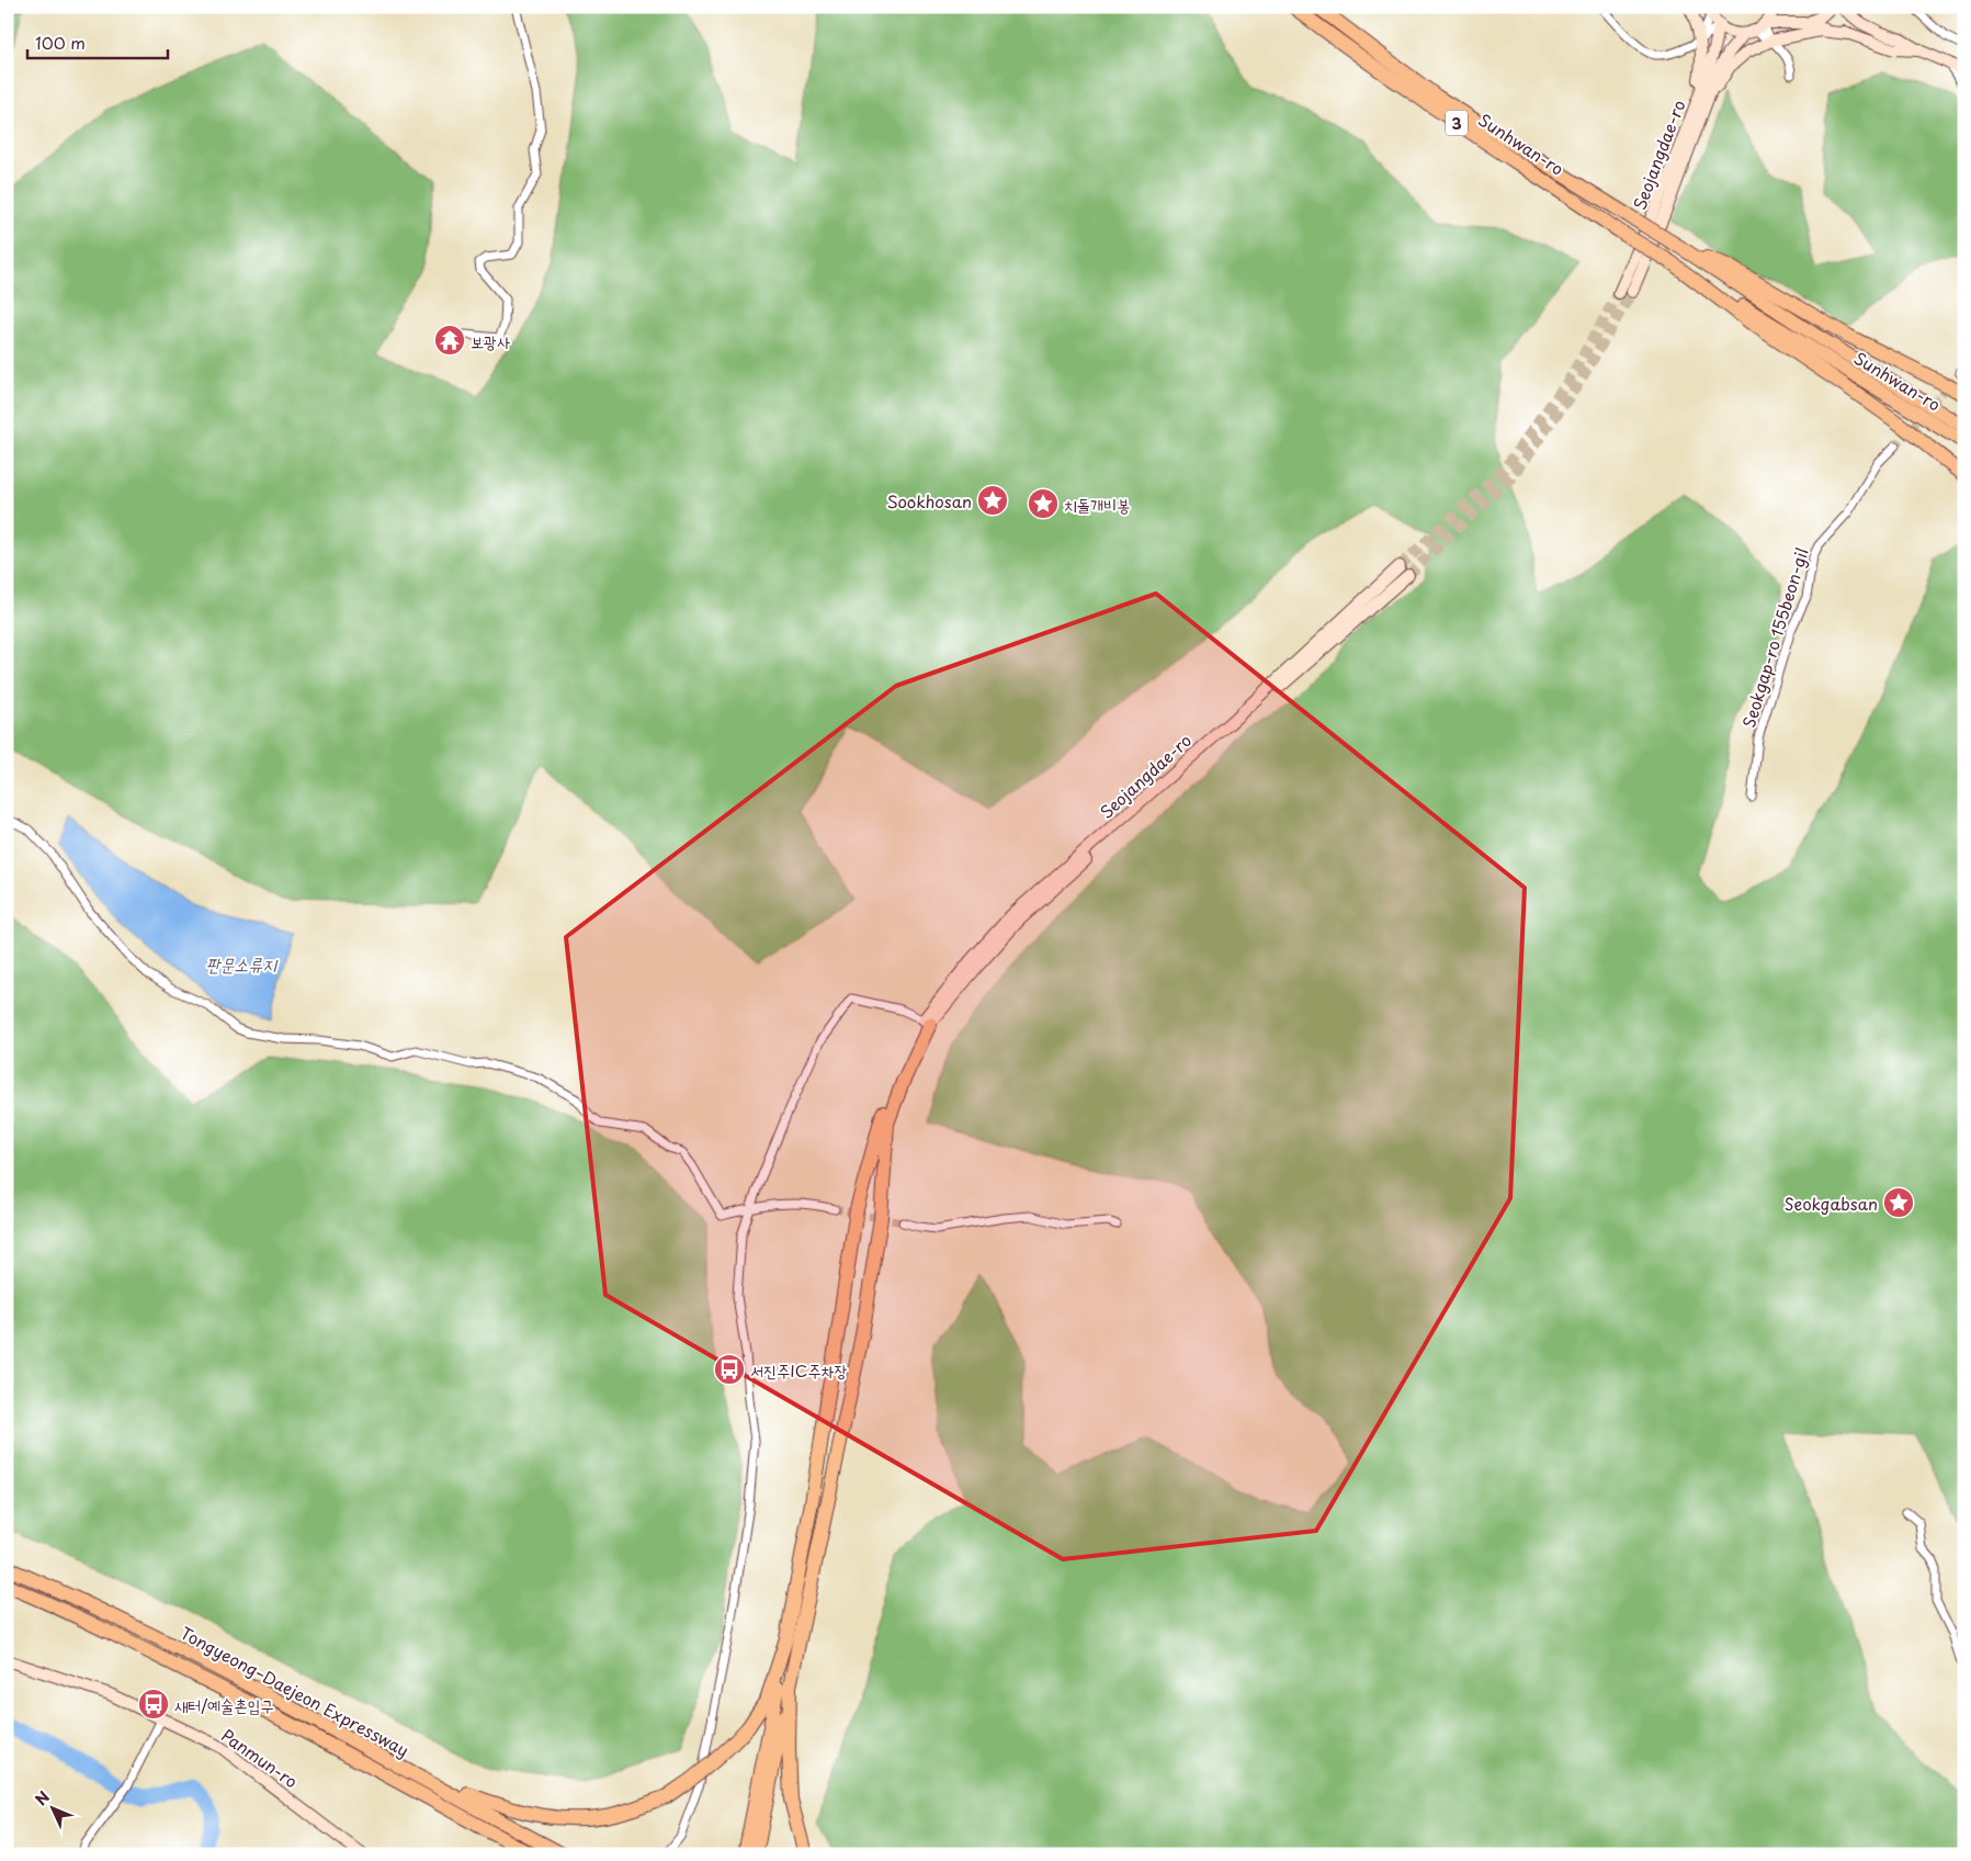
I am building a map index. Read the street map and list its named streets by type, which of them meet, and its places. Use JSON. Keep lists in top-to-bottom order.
{
  "streets": {
    "highway": ["3", "Sunhwan-ro", "Tongyeong–Daejeon Expressway"],
    "street": ["Seojangdae-ro", "Seokgap-ro 155beon-gil", "Panmun-ro"]
  },
  "water": ["판문소류지"],
  "places": {
    "temple": ["보광사"],
    "place": ["Sookhosan", "치돌개비봉", "Seokgabsan"],
    "bus stop": ["서진주IC주차장", "새터/예술촌입구"]
  },
  "scale_bar": "100 m",
  "north": "top left"
}
